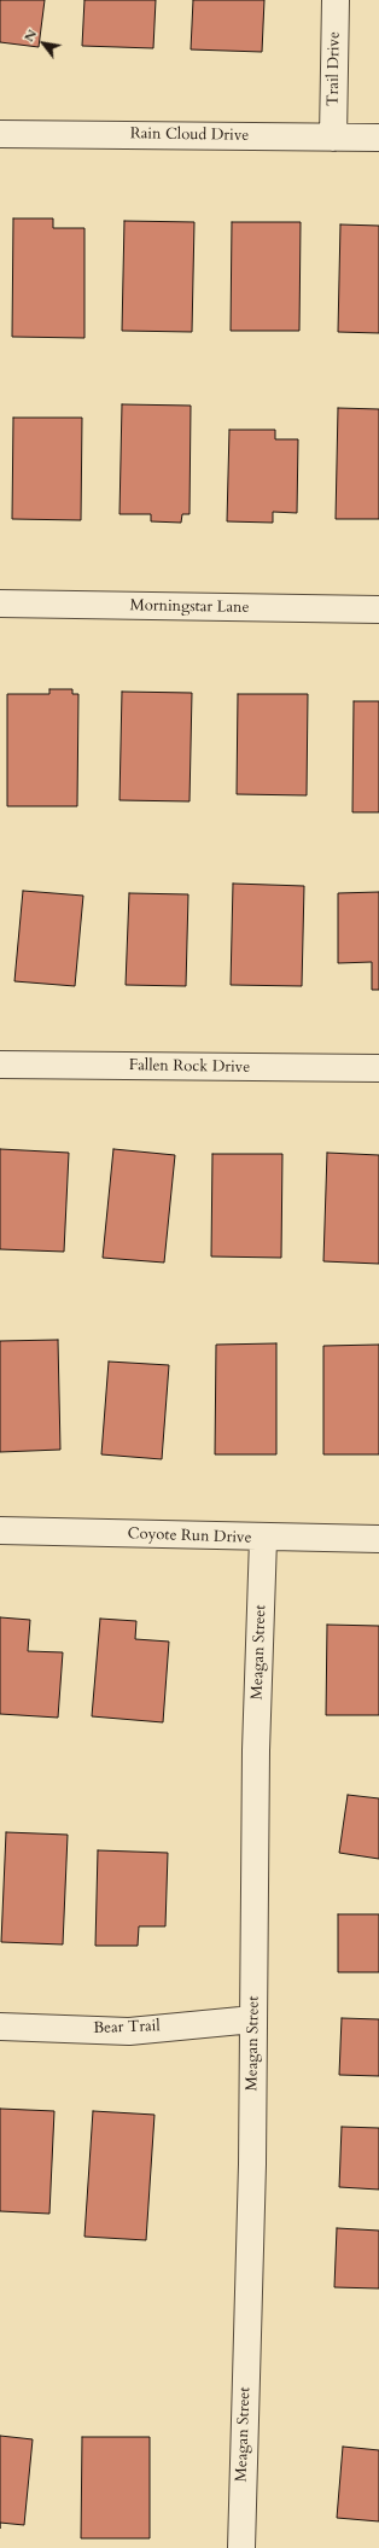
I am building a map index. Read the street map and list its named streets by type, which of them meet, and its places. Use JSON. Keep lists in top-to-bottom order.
{
  "streets": {
    "street": [
      "Trail Drive",
      "Rain Cloud Drive",
      "Morningstar Lane",
      "Fallen Rock Drive",
      "Coyote Run Drive",
      "Meagan Street",
      "Bear Trail"
    ]
  },
  "crossings": [
    ["Trail Drive", "Rain Cloud Drive"],
    ["Coyote Run Drive", "Meagan Street"],
    ["Meagan Street", "Bear Trail"]
  ],
  "north": "top left"
}
